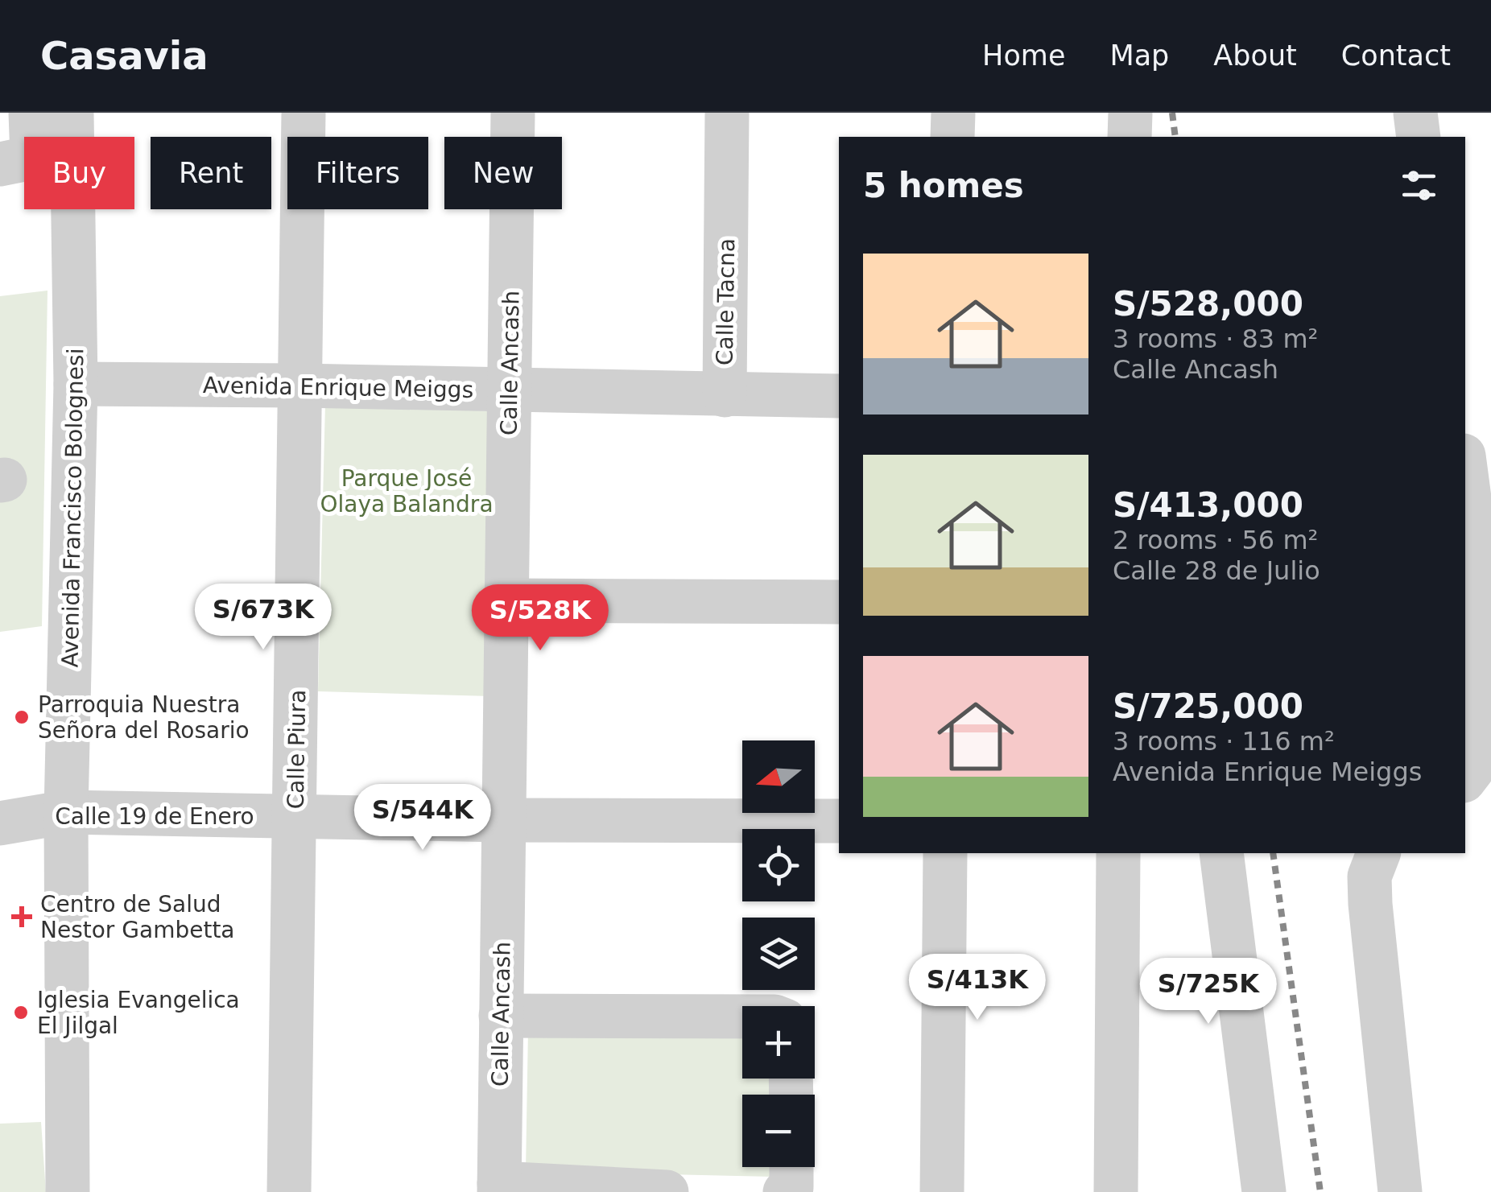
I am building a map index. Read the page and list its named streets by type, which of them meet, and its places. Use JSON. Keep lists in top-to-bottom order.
{
  "streets": {
    "street": [
      "Calle Tacna",
      "Calle Ancash",
      "Avenida Enrique Meiggs",
      "Avenida Francisco Bolognesi",
      "Calle Piura",
      "Calle 19 de Enero"
    ]
  },
  "crossings": [
    ["Calle Tacna", "Avenida Enrique Meiggs"],
    ["Calle Ancash", "Avenida Enrique Meiggs"],
    ["Calle Ancash", "Calle 19 de Enero"],
    ["Avenida Enrique Meiggs", "Avenida Francisco Bolognesi"],
    ["Avenida Enrique Meiggs", "Calle Piura"],
    ["Avenida Francisco Bolognesi", "Calle 19 de Enero"],
    ["Calle Piura", "Calle 19 de Enero"]
  ],
  "parks": ["Parque José Olaya Balandra"],
  "places": {
    "other": ["Parroquia Nuestra Señora del Rosario", "Iglesia Evangelica El Jilgal"],
    "health": ["Centro de Salud Nestor Gambetta"]
  },
  "north": "left",
  "page": {
    "header": "Casavia",
    "nav": [
      "Home",
      "Map",
      "About",
      "Contact"
    ],
    "chip": [
      "Buy",
      "Rent",
      "Filters",
      "New"
    ],
    "heading": "5 homes",
    "list": [
      {
        "name": "S/528,000",
        "note": "3 rooms · 83 m² · Calle Ancash"
      },
      {
        "name": "S/413,000",
        "note": "2 rooms · 56 m² · Calle 28 de Julio"
      },
      {
        "name": "S/725,000",
        "note": "3 rooms · 116 m² · Avenida Enrique Meiggs"
      }
    ],
    "price": [
      "S/673K",
      "S/528K",
      "S/544K",
      "S/413K",
      "S/725K"
    ],
    "map_buttons": ["+", "−"]
  }
}
